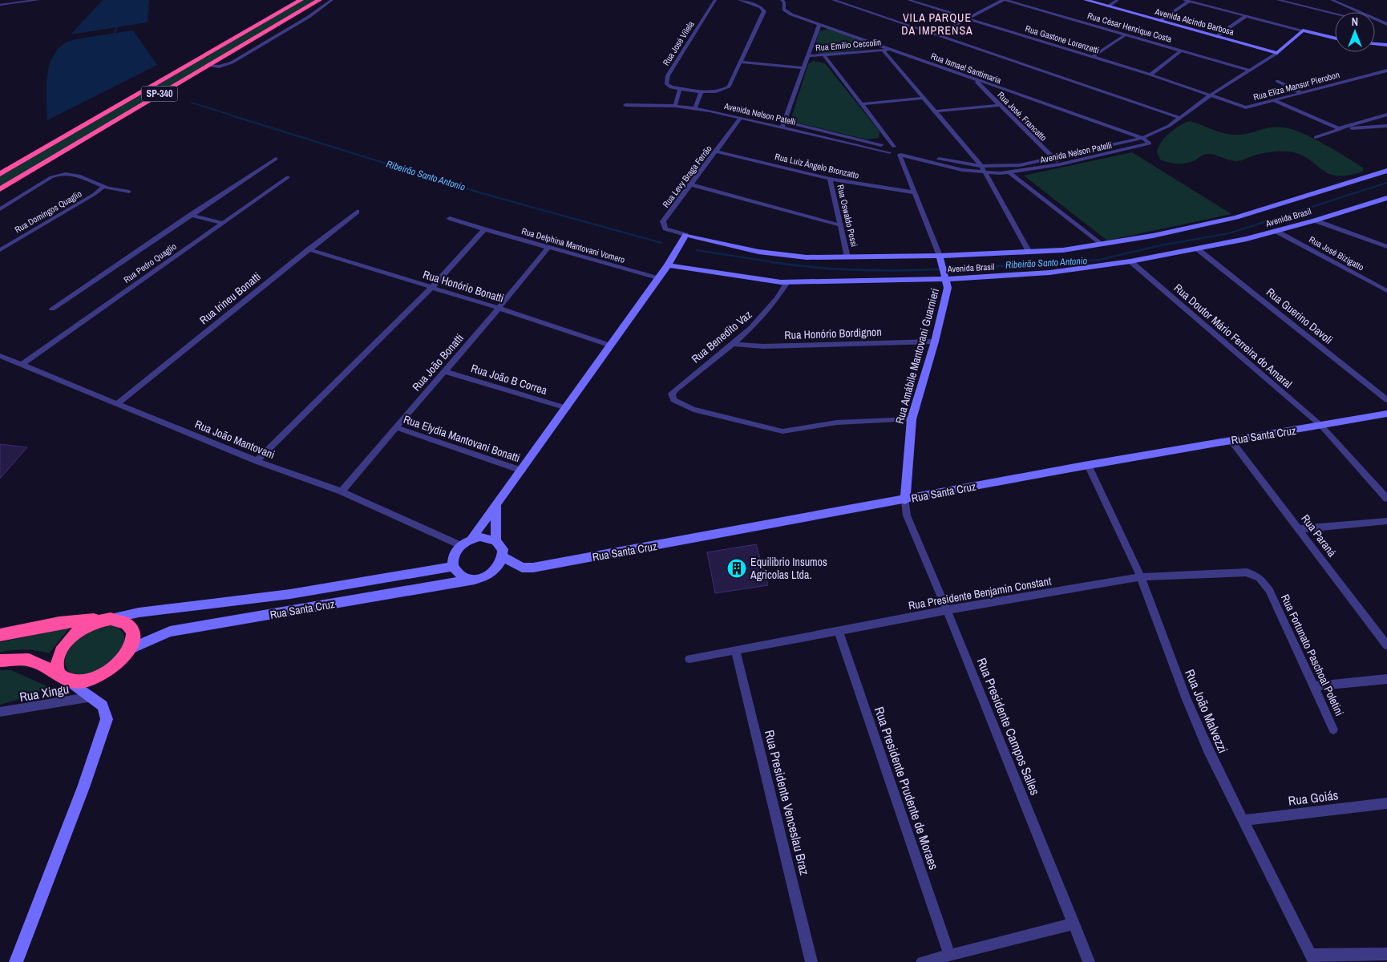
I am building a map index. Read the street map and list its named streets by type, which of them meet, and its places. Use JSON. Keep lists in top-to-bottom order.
{
  "streets": {
    "highway": ["SP-340"],
    "main road": [
      "Avenida Alcindo Barbosa",
      "Avenida Nelson Patelli",
      "Avenida Brasil",
      "Rua Amábile Mantovani Guarnieri",
      "Rua Santa Cruz"
    ],
    "street": [
      "Rua César Henrique Costa",
      "Rua Gastone Lorenzetti",
      "Rua José Vilela",
      "Rua Emilio Ceccolin",
      "Rua Ismael Santimaria",
      "Rua Eliza Mansur Pierobon",
      "Rua José. Francatto",
      "Rua Luiz Ângelo Bronzatto",
      "Rua Levy Braga Ferrão",
      "Rua Domingos Quaglio",
      "Rua Oswaldo Possi",
      "Rua Delphina Mantovani Vomero",
      "Rua José Bizigatto",
      "Rua Pedro Quaglio",
      "Rua Honório Bonatti",
      "Rua Irineu Bonatti",
      "Rua Guerino Davoli",
      "Rua Honório Bordignon",
      "Rua Doutor Mário Ferreira do Amaral",
      "Rua Benedito Vaz",
      "Rua João Bonatti",
      "Rua João B Correa",
      "Rua Elydia Mantovani Bonatti",
      "Rua João Mantovani",
      "Rua Paraná",
      "Rua Presidente Benjamin Constant",
      "Rua Fortunato Paschoal Poletini",
      "Rua Xingu",
      "Rua João Malvezzi",
      "Rua Presidente Campos Salles",
      "Rua Presidente Prudente de Moraes",
      "Rua Goiás",
      "Rua Presidente Venceslau Braz"
    ]
  },
  "crossings": [
    ["Avenida Alcindo Barbosa", "Avenida Nelson Patelli"],
    ["Rua César Henrique Costa", "Avenida Nelson Patelli"],
    ["Rua Gastone Lorenzetti", "Rua Eliza Mansur Pierobon"],
    ["Rua Gastone Lorenzetti", "Avenida Nelson Patelli"],
    ["Rua Emilio Ceccolin", "Rua Ismael Santimaria"],
    ["Rua Ismael Santimaria", "Avenida Nelson Patelli"],
    ["Rua Ismael Santimaria", "Rua José. Francatto"],
    ["Rua Eliza Mansur Pierobon", "Avenida Nelson Patelli"],
    ["Avenida Nelson Patelli", "Rua José. Francatto"],
    ["Avenida Nelson Patelli", "Rua Levy Braga Ferrão"],
    ["Avenida Nelson Patelli", "Rua Amábile Mantovani Guarnieri"],
    ["Rua Luiz Ângelo Bronzatto", "Rua Levy Braga Ferrão"],
    ["Rua Luiz Ângelo Bronzatto", "Rua Oswaldo Possi"],
    ["Rua Luiz Ângelo Bronzatto", "Rua Amábile Mantovani Guarnieri"],
    ["Rua Levy Braga Ferrão", "Avenida Brasil"],
    ["Rua Oswaldo Possi", "Avenida Brasil"],
    ["Avenida Brasil", "Rua José Bizigatto"],
    ["Avenida Brasil", "Rua Guerino Davoli"],
    ["Avenida Brasil", "Rua Doutor Mário Ferreira do Amaral"],
    ["Avenida Brasil", "Rua Benedito Vaz"],
    ["Avenida Brasil", "Rua Amábile Mantovani Guarnieri"],
    ["Rua Delphina Mantovani Vomero", "Rua João Bonatti"],
    ["Rua Pedro Quaglio", "Rua João Mantovani"],
    ["Rua Honório Bonatti", "Rua Irineu Bonatti"],
    ["Rua Honório Bonatti", "Rua João Bonatti"],
    ["Rua Irineu Bonatti", "Rua João Mantovani"],
    ["Rua Honório Bordignon", "Rua Benedito Vaz"],
    ["Rua Honório Bordignon", "Rua Amábile Mantovani Guarnieri"],
    ["Rua Doutor Mário Ferreira do Amaral", "Rua Santa Cruz"],
    ["Rua Benedito Vaz", "Rua Amábile Mantovani Guarnieri"],
    ["Rua Amábile Mantovani Guarnieri", "Rua Santa Cruz"],
    ["Rua Amábile Mantovani Guarnieri", "Rua Presidente Campos Salles"],
    ["Rua João Bonatti", "Rua João B Correa"],
    ["Rua João Bonatti", "Rua Elydia Mantovani Bonatti"],
    ["Rua João Bonatti", "Rua João Mantovani"],
    ["Rua Santa Cruz", "Rua João Mantovani"],
    ["Rua Santa Cruz", "Rua Paraná"],
    ["Rua Santa Cruz", "Rua João Malvezzi"],
    ["Rua Santa Cruz", "Rua Presidente Campos Salles"],
    ["Rua Presidente Benjamin Constant", "Rua Fortunato Paschoal Poletini"],
    ["Rua Presidente Benjamin Constant", "Rua João Malvezzi"],
    ["Rua Presidente Benjamin Constant", "Rua Presidente Campos Salles"],
    ["Rua Presidente Benjamin Constant", "Rua Presidente Prudente de Moraes"],
    ["Rua Presidente Benjamin Constant", "Rua Presidente Venceslau Braz"],
    ["Rua João Malvezzi", "Rua Goiás"]
  ],
  "districts": ["VILA PARQUE DA IMPRENSA"],
  "water": ["Ribeirão Santo Antonio"],
  "places": {
    "building": ["Equilibrio Insumos Agricolas Ltda."]
  },
  "north": "top"
}
